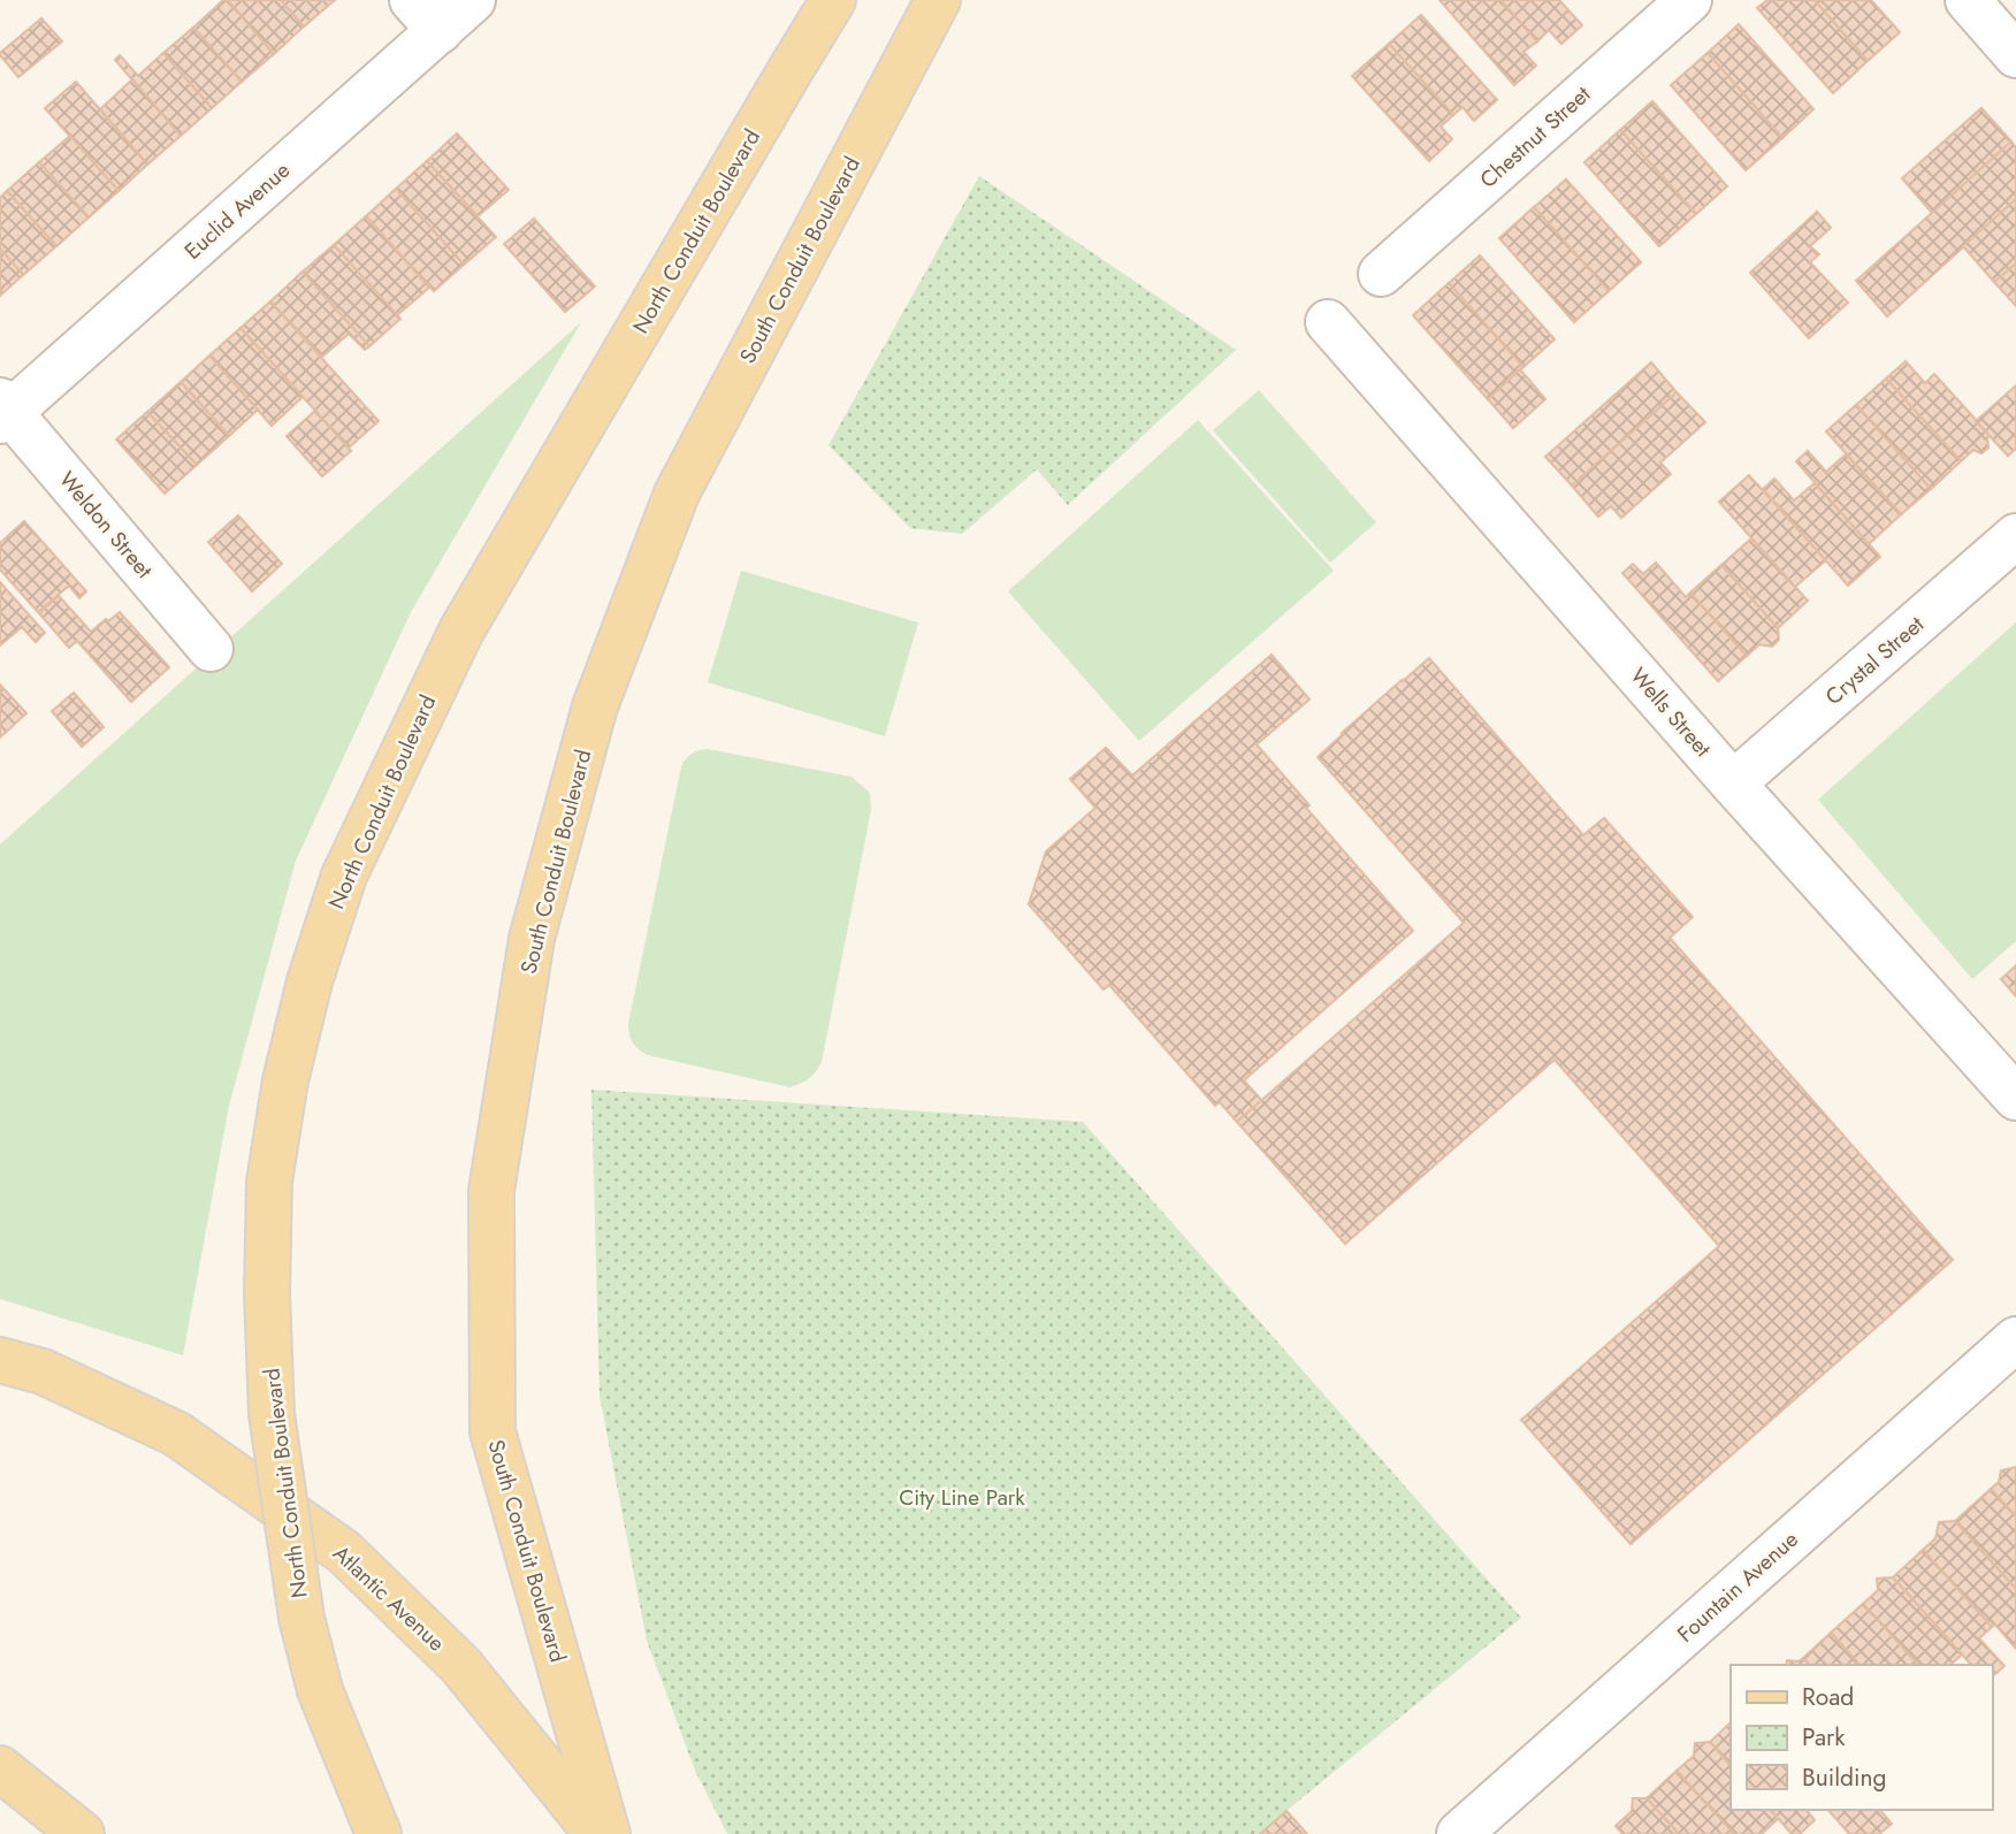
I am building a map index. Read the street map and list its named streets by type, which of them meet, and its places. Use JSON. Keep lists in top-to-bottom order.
{
  "streets": {
    "main road": ["North Conduit Boulevard", "South Conduit Boulevard", "Atlantic Avenue"],
    "street": [
      "Chestnut Street",
      "Euclid Avenue",
      "Weldon Street",
      "Crystal Street",
      "Wells Street",
      "Fountain Avenue"
    ]
  },
  "crossings": [
    ["Euclid Avenue", "Weldon Street"],
    ["Crystal Street", "Wells Street"]
  ],
  "parks": ["City Line Park"],
  "legend": ["Road", "Park", "Building"]
}
